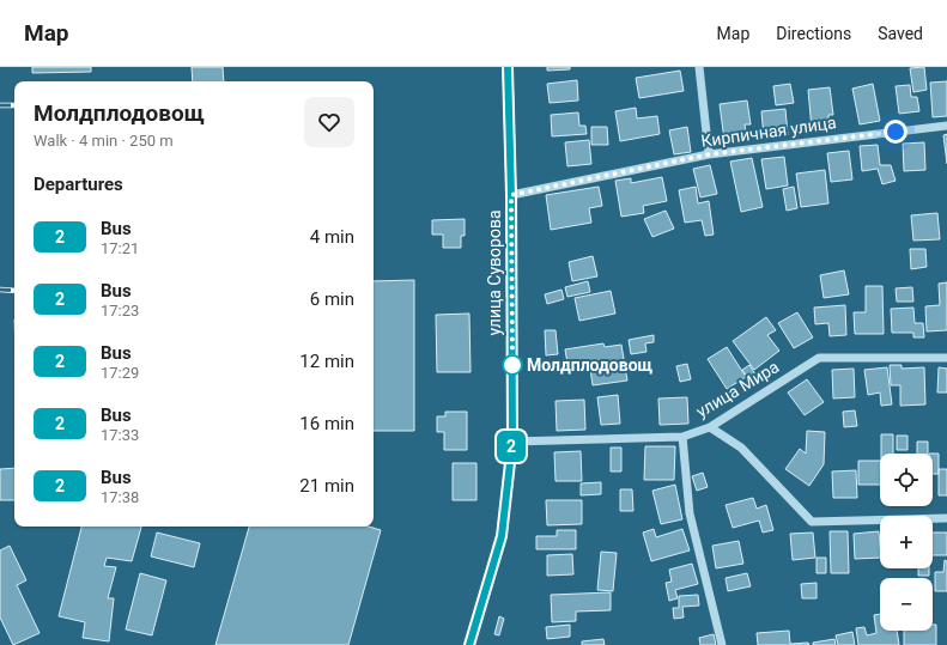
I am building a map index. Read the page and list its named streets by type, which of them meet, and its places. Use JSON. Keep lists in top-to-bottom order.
{
  "streets": {
    "main road": ["улица Суворова"],
    "street": ["Кирпичная улица", "улица Мира"]
  },
  "crossings": [
    ["Кирпичная улица", "улица Суворова"],
    ["улица Суворова", "улица Мира"]
  ],
  "places": ["Молдплодовощ"],
  "lines": ["bus line 2"],
  "page": {
    "header": "Map",
    "nav": ["Map", "Directions", "Saved"],
    "on_map": "2",
    "heading": [
      ["Молдплодовощ", "Walk · 4 min · 250 m"],
      "Departures"
    ],
    "list": [
      {
        "mark": "2",
        "name": "Bus",
        "note": "17:21",
        "value": "4 min"
      },
      {
        "mark": "2",
        "name": "Bus",
        "note": "17:23",
        "value": "6 min"
      },
      {
        "mark": "2",
        "name": "Bus",
        "note": "17:29",
        "value": "12 min"
      },
      {
        "mark": "2",
        "name": "Bus",
        "note": "17:33",
        "value": "16 min"
      },
      {
        "mark": "2",
        "name": "Bus",
        "note": "17:38",
        "value": "21 min"
      }
    ],
    "map_buttons": ["+", "−"]
  }
}
